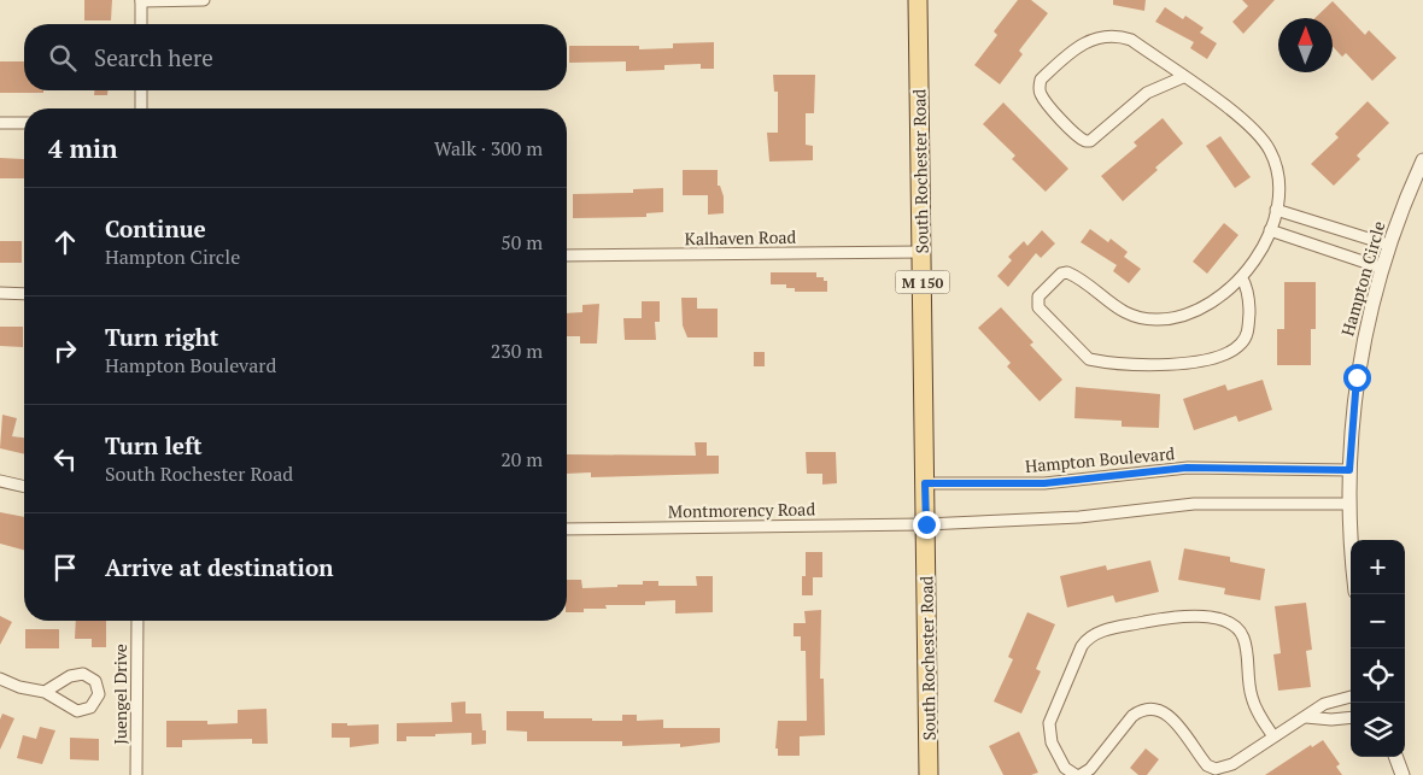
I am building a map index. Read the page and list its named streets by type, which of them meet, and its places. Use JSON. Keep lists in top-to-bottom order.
{
  "streets": {
    "main road": ["South Rochester Road", "M 150"],
    "street": [
      "Kalhaven Road",
      "Hampton Circle",
      "Hampton Boulevard",
      "Montmorency Road",
      "Juengel Drive"
    ]
  },
  "crossings": [
    ["South Rochester Road", "Kalhaven Road"],
    ["South Rochester Road", "Hampton Boulevard"],
    ["South Rochester Road", "Montmorency Road"],
    ["Hampton Circle", "Hampton Boulevard"]
  ],
  "north": "top",
  "page": {
    "search": "Search here",
    "heading": ["4 min", "Walk · 300 m"],
    "list": [
      ["Continue", "Hampton Circle", "50 m"],
      ["Turn right", "Hampton Boulevard", "230 m"],
      ["Turn left", "South Rochester Road", "20 m"],
      "Arrive at destination"
    ],
    "map_buttons": ["+", "−"]
  }
}
